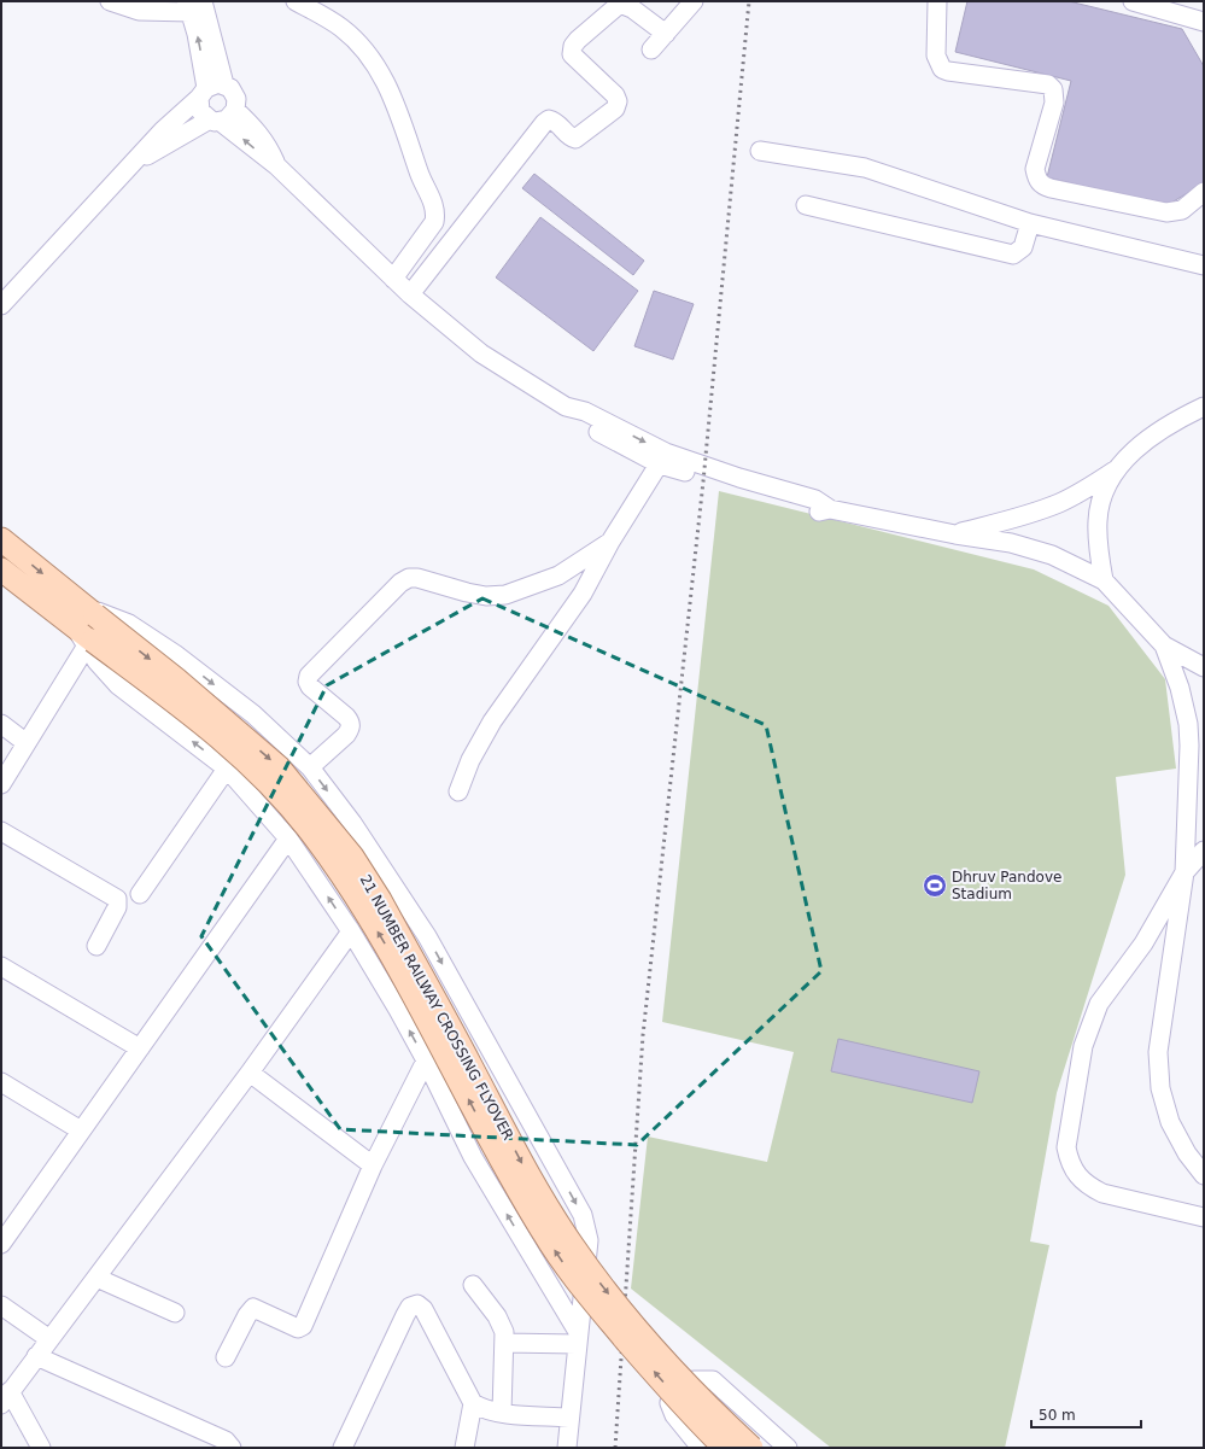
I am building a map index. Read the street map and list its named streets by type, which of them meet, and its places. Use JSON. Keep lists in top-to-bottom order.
{
  "streets": {
    "main road": ["21 NUMBER RAILWAY CROSSING FLYOVER"]
  },
  "places": {
    "sports": ["Dhruv Pandove Stadium"]
  },
  "scale_bar": "50 m"
}
